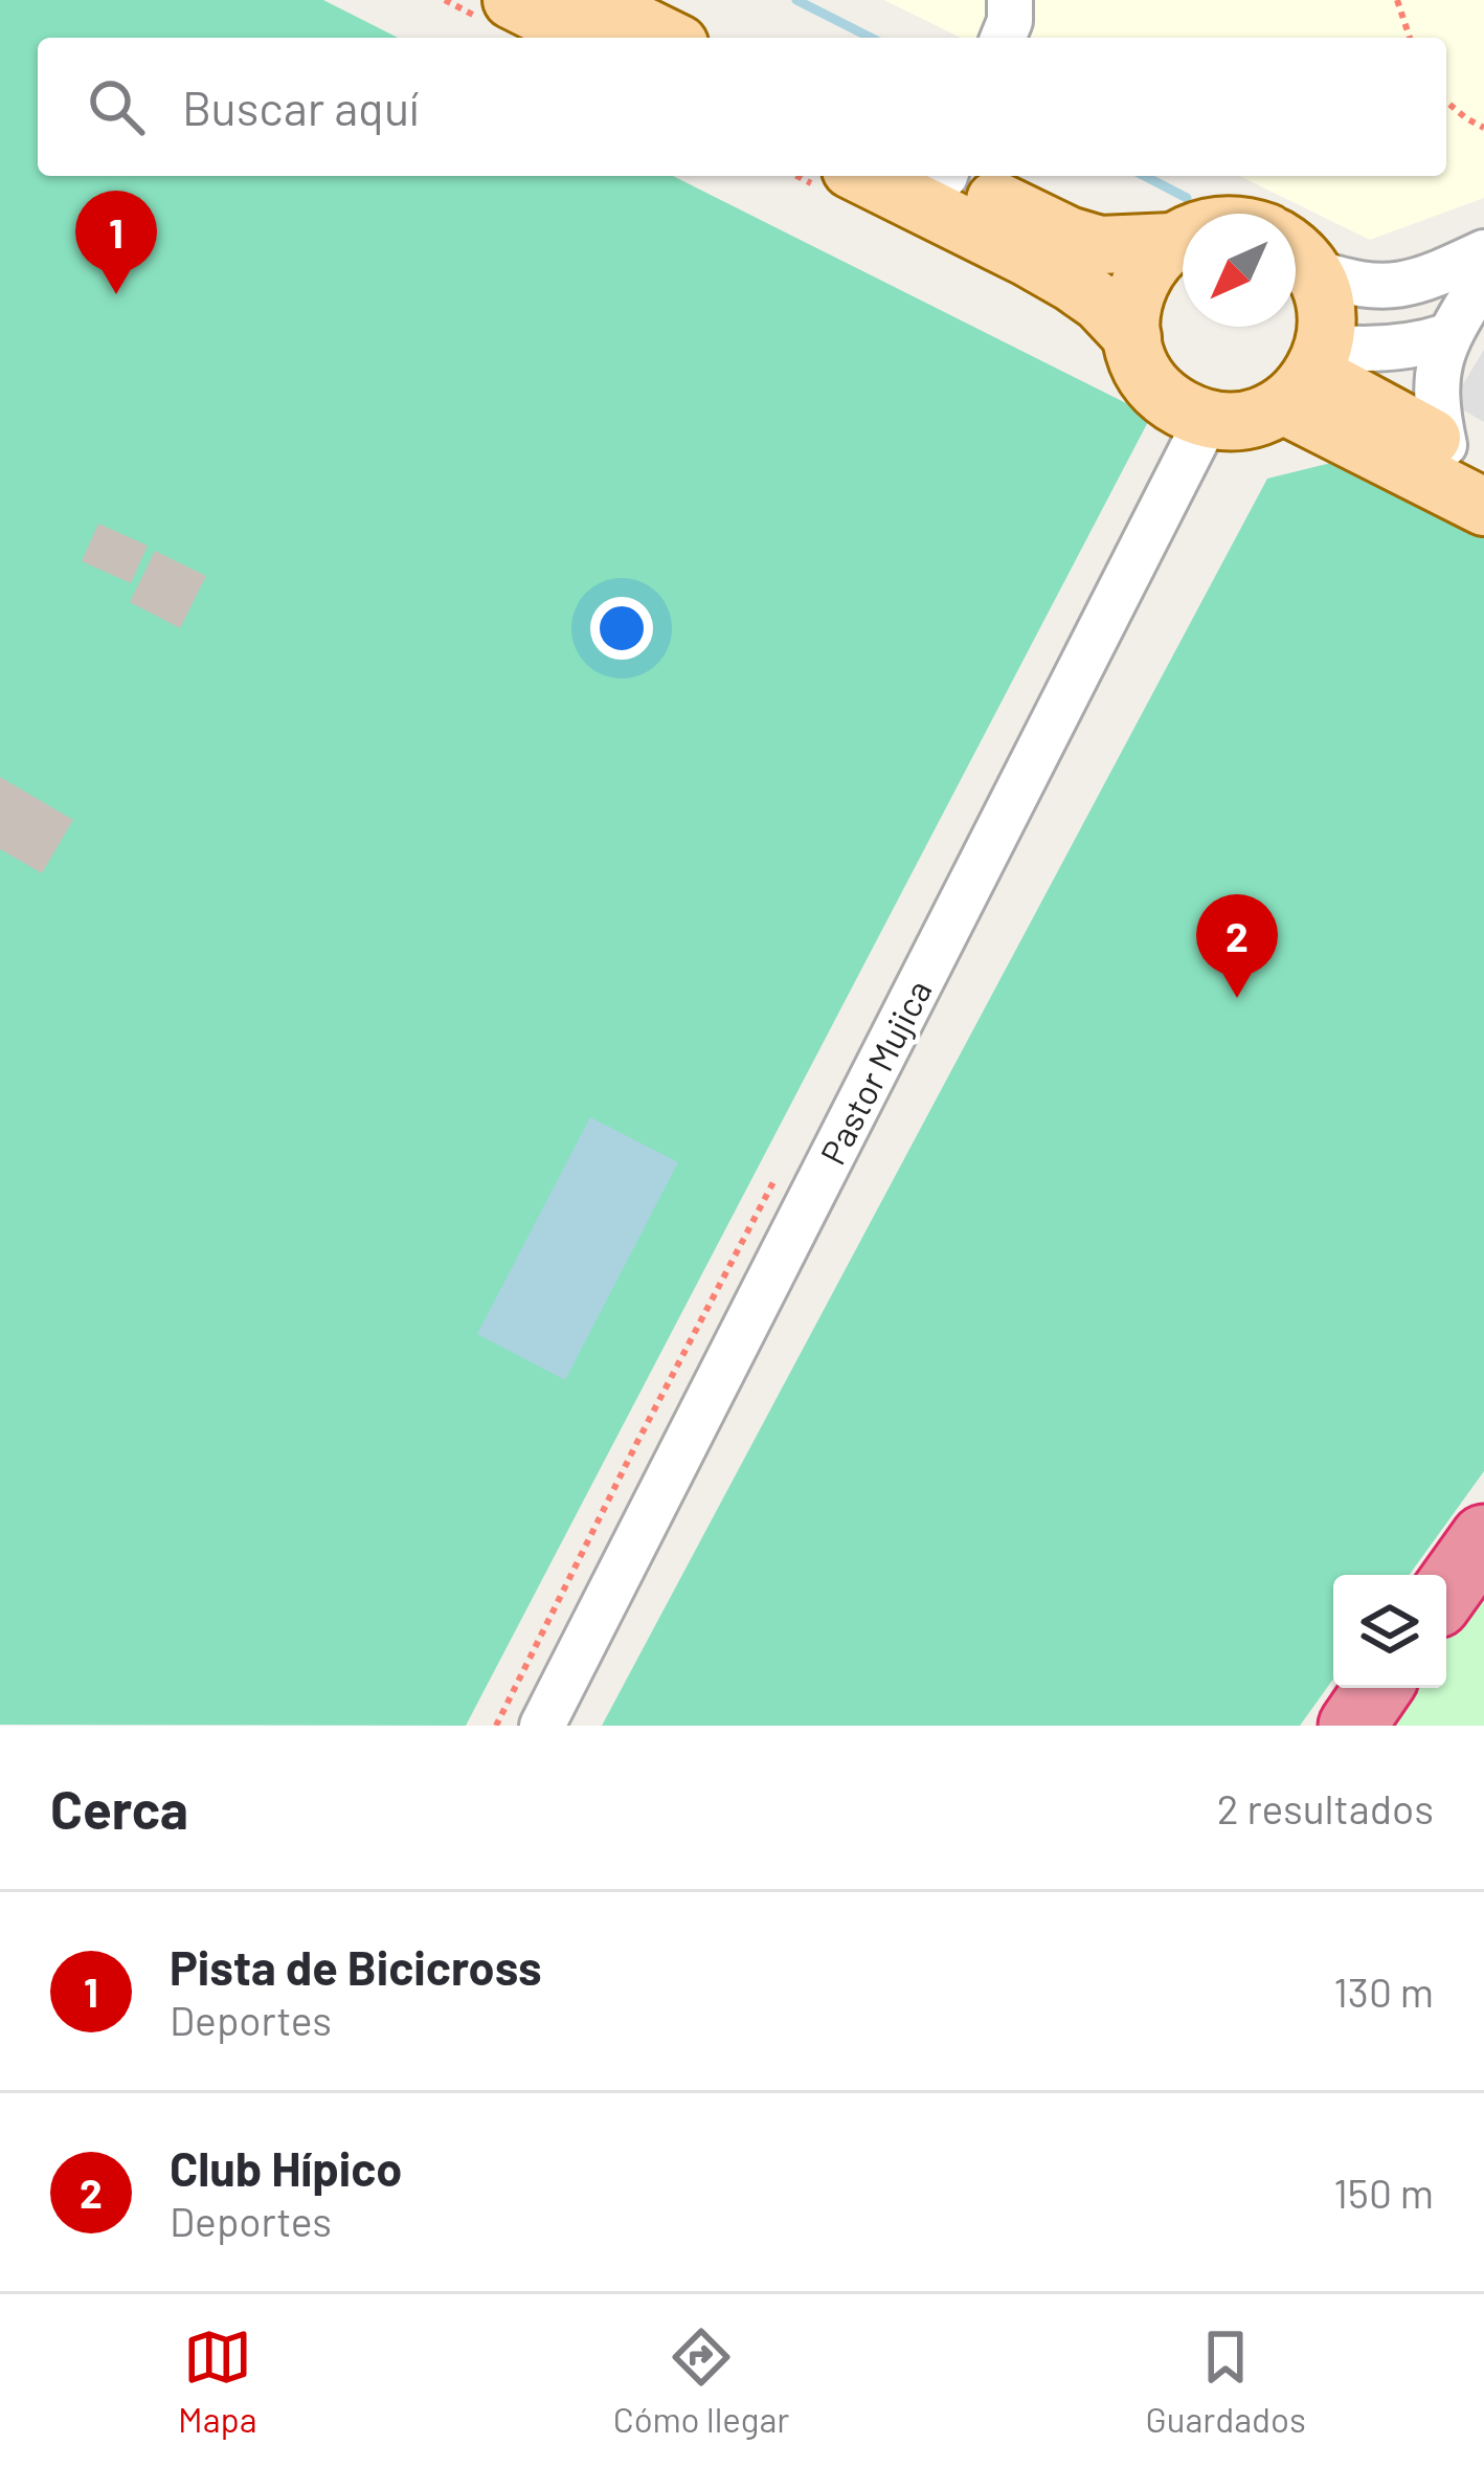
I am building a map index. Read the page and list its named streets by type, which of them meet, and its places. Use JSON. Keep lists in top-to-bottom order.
{
  "streets": {
    "street": ["Pastor Mujica"]
  },
  "north": "bottom left",
  "page": {
    "search": "Buscar aquí",
    "pins": ["1", "2"],
    "heading": ["Cerca", "2 resultados"],
    "list": [
      {
        "mark": "1",
        "name": "Pista de Bicicross",
        "note": "Deportes",
        "value": "130 m"
      },
      {
        "mark": "2",
        "name": "Club Hípico",
        "note": "Deportes",
        "value": "150 m"
      }
    ],
    "nav": ["Mapa", "Cómo llegar", "Guardados"]
  }
}
